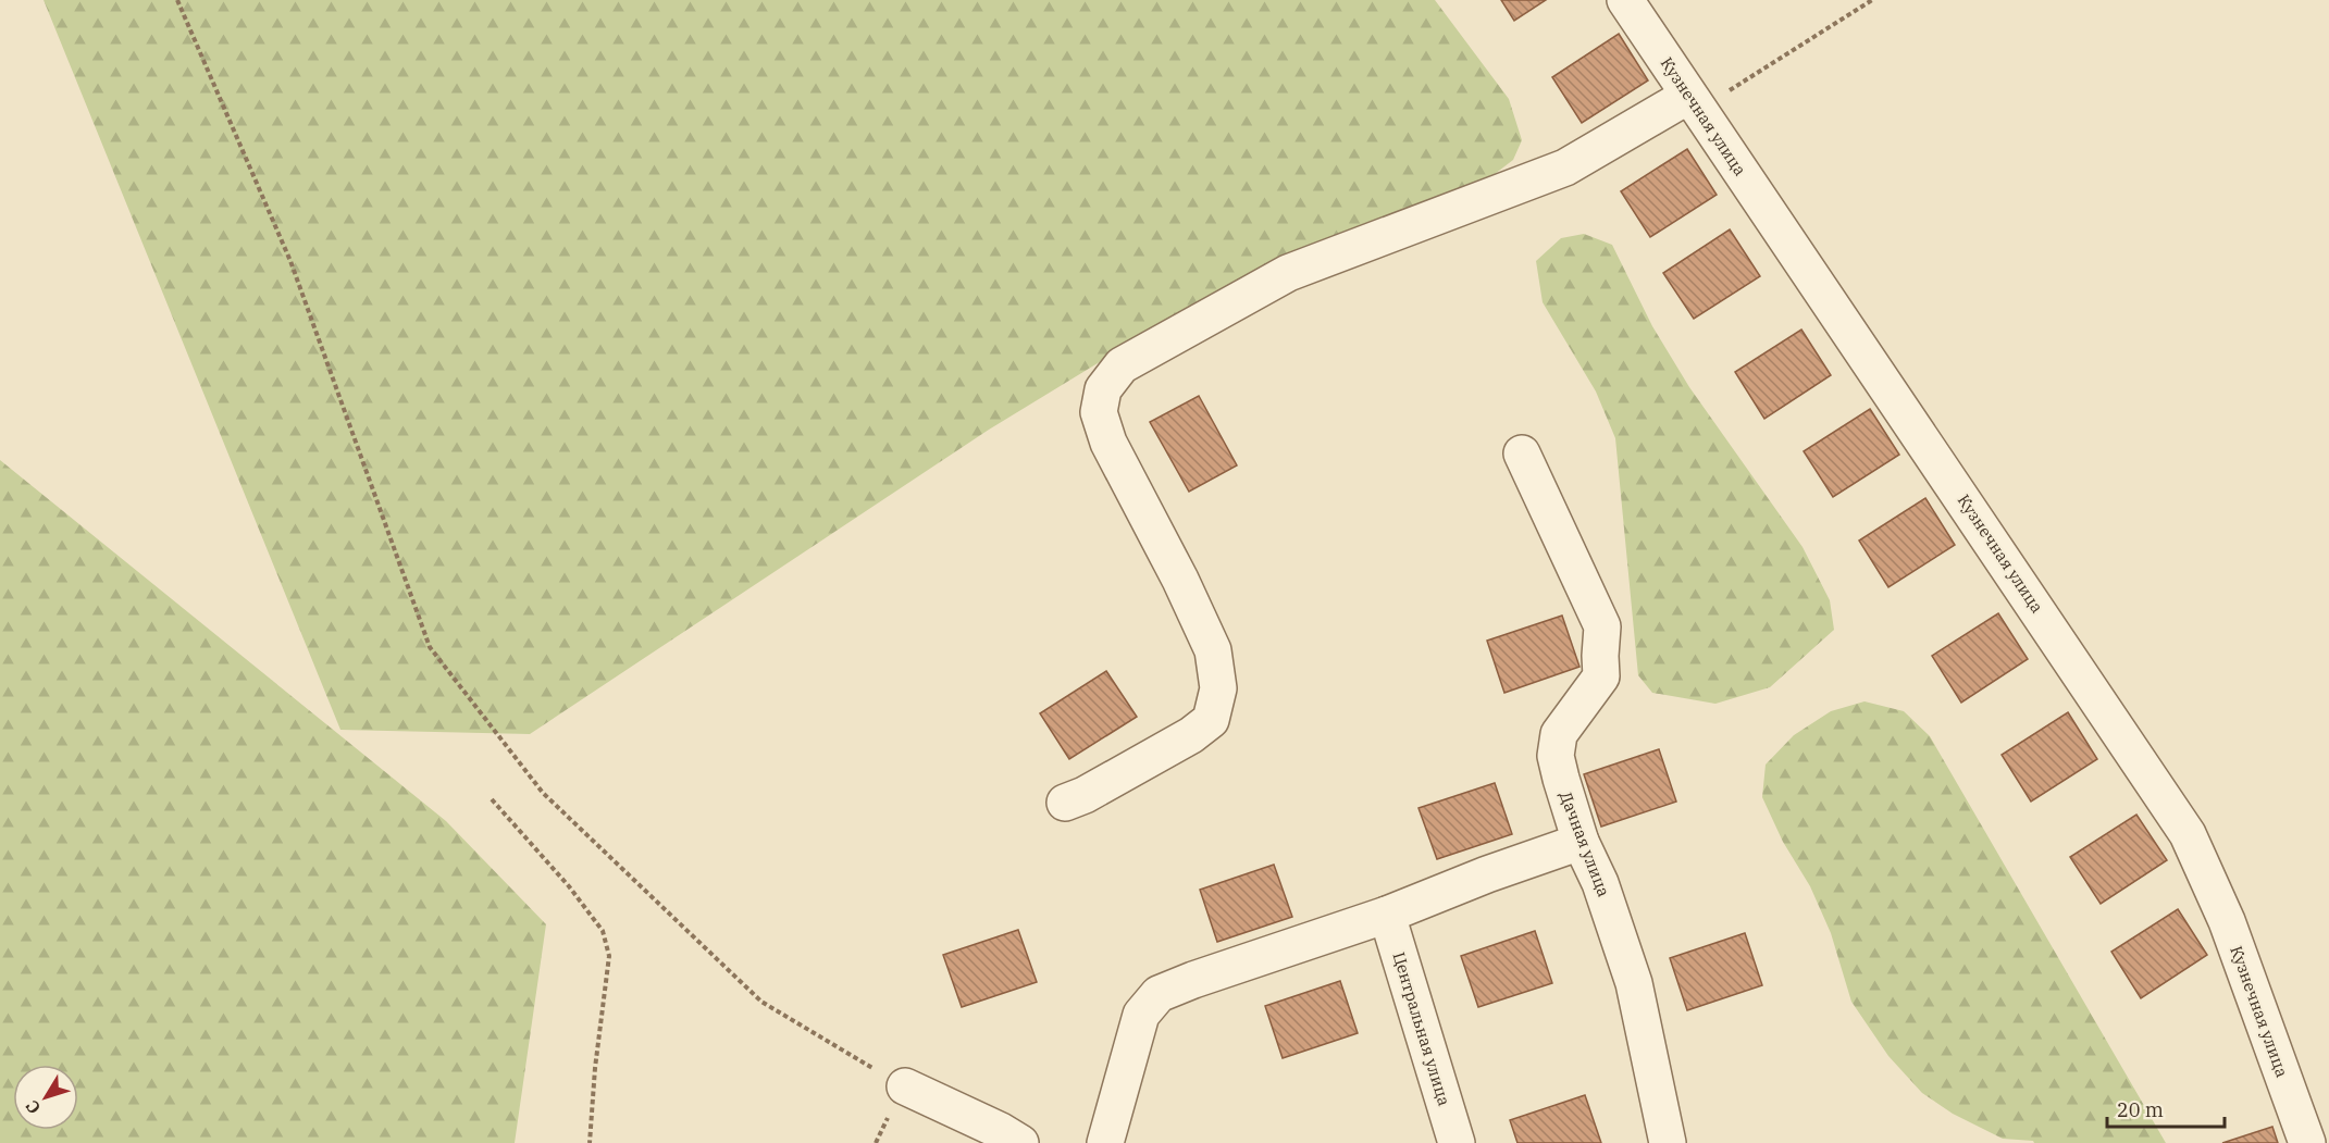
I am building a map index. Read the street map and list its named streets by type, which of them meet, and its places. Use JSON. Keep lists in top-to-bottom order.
{
  "streets": {
    "street": ["Кузнечная улица", "Дачная улица", "Центральная улица"]
  },
  "scale_bar": "20 m",
  "north": "bottom left"
}
